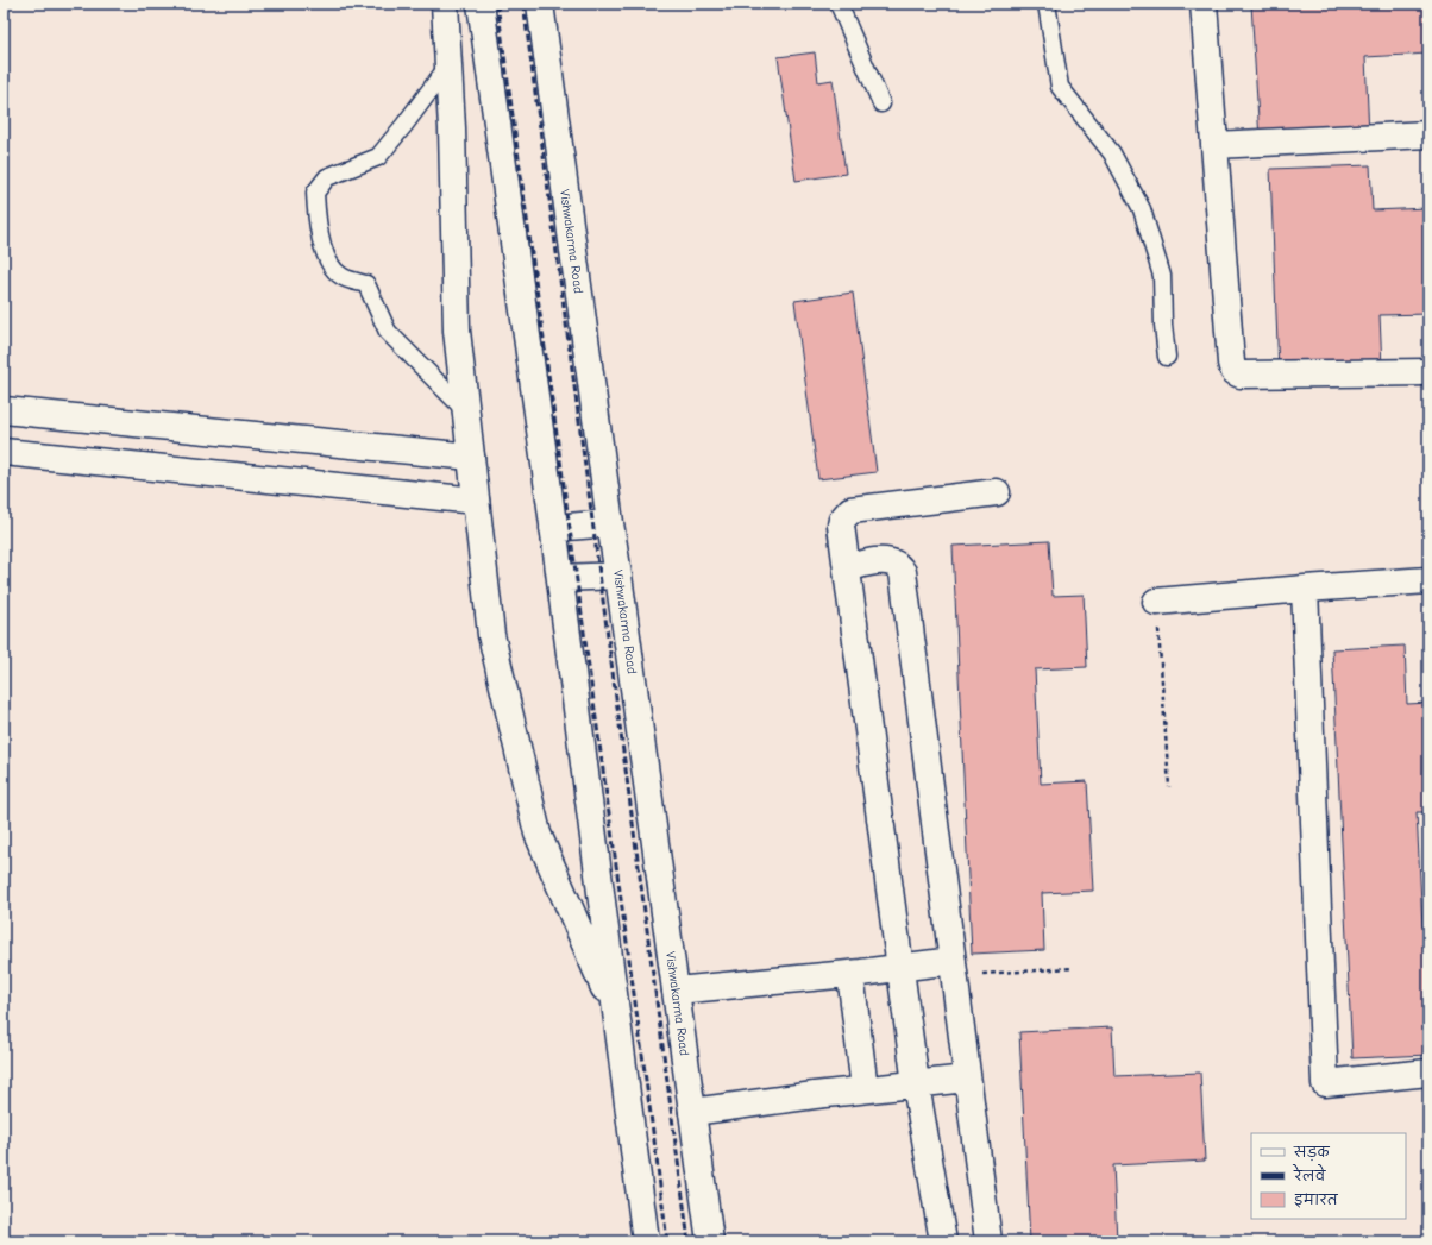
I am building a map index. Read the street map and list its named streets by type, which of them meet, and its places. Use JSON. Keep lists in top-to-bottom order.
{
  "streets": {
    "street": ["Vishwakarma Road"]
  },
  "legend": ["सड़क", "रेलवे", "इमारत"]
}
